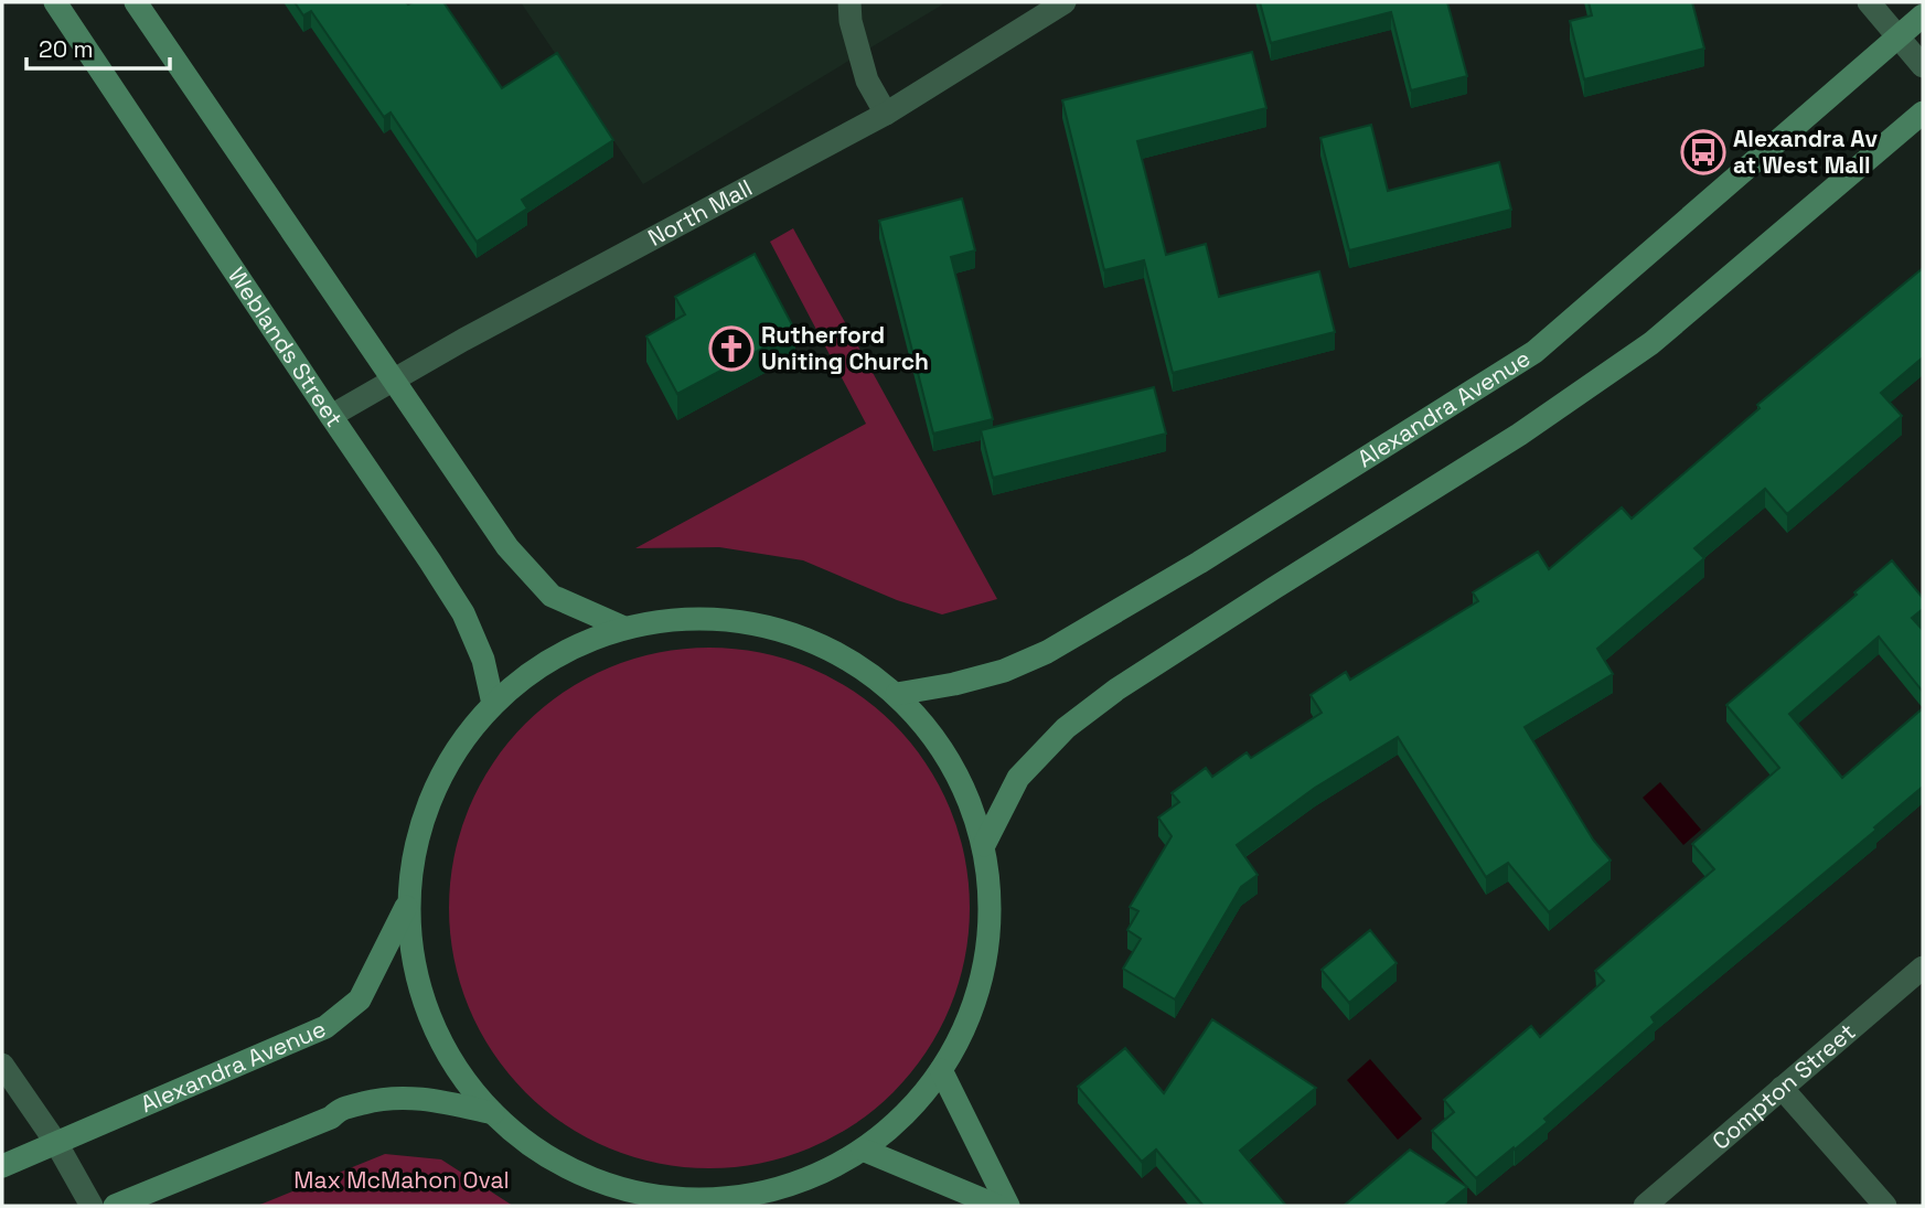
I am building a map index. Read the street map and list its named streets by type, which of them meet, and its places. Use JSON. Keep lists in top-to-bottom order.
{
  "streets": {
    "main road": ["Weblands Street", "Alexandra Avenue"],
    "street": ["North Mall", "Compton Street"]
  },
  "crossings": [
    ["North Mall", "Weblands Street"]
  ],
  "parks": ["Max McMahon Oval"],
  "places": {
    "bus stop": ["Alexandra Av at West Mall"],
    "church": ["Rutherford Uniting Church"]
  },
  "scale_bar": "20 m"
}
